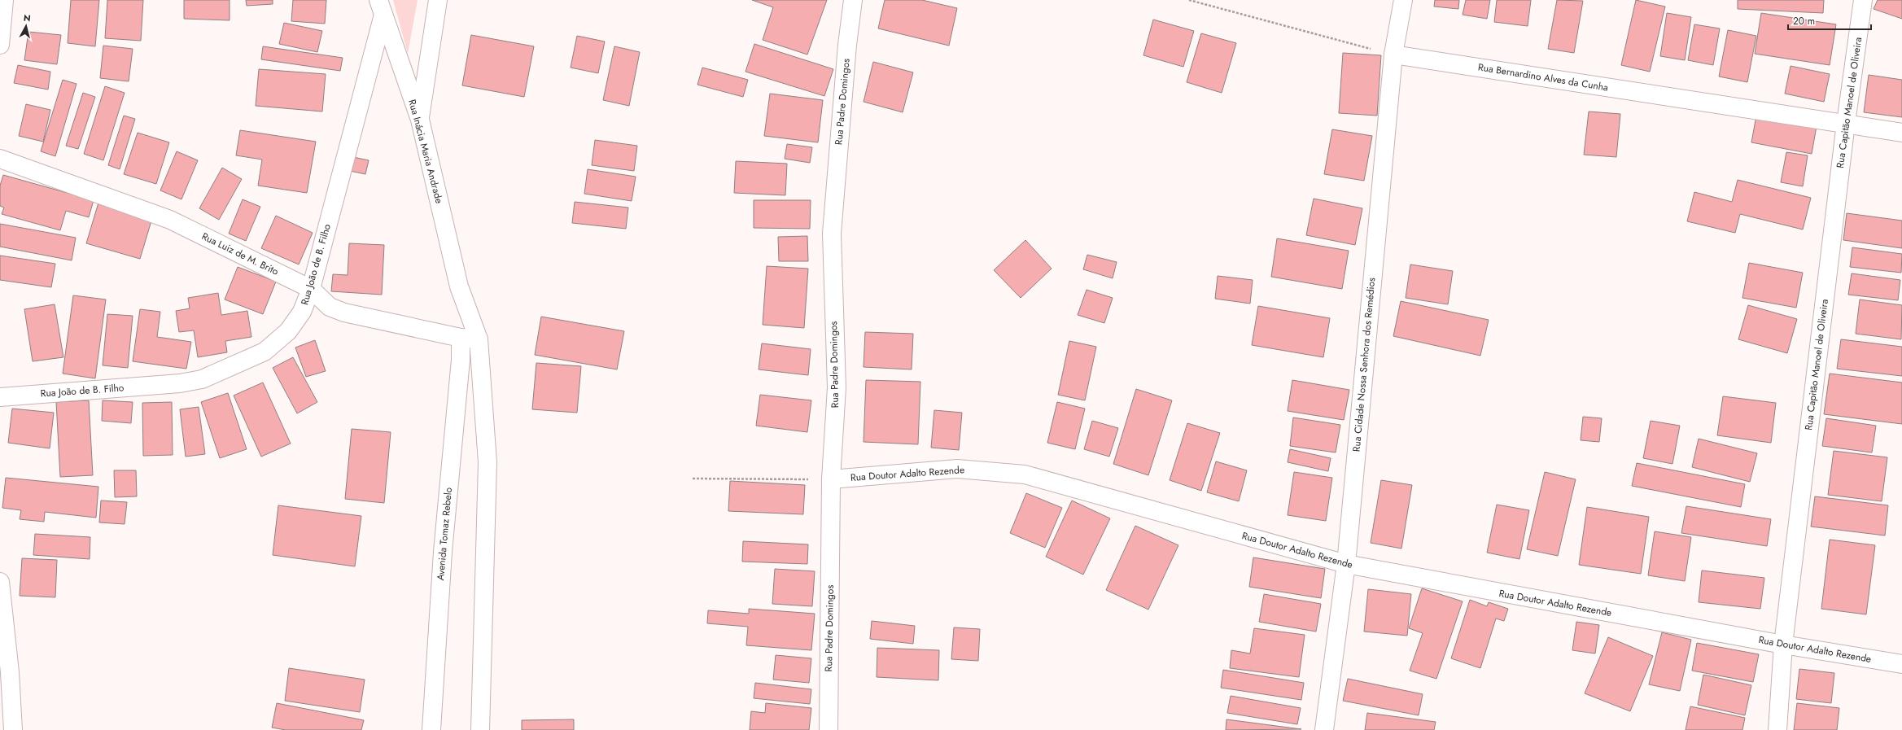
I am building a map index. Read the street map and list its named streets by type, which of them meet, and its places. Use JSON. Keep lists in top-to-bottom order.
{
  "streets": {
    "street": [
      "Rua Bernardino Alves da Cunha",
      "Rua Padre Domingos",
      "Rua Capitão Manoel de Oliveira",
      "Rua Inácia Maria Andrade",
      "Rua Luiz de M. Brito",
      "Rua João de B. Filho",
      "Rua Cidade Nossa Senhora dos Remédios",
      "Rua Doutor Adalto Rezende",
      "Avenida Tomaz Rebelo"
    ]
  },
  "crossings": [
    ["Rua Bernardino Alves da Cunha", "Rua Capitão Manoel de Oliveira"],
    ["Rua Bernardino Alves da Cunha", "Rua Cidade Nossa Senhora dos Remédios"],
    ["Rua Padre Domingos", "Rua Doutor Adalto Rezende"],
    ["Rua Capitão Manoel de Oliveira", "Rua Doutor Adalto Rezende"],
    ["Rua Inácia Maria Andrade", "Rua Luiz de M. Brito"],
    ["Rua Inácia Maria Andrade", "Rua João de B. Filho"],
    ["Rua Inácia Maria Andrade", "Avenida Tomaz Rebelo"],
    ["Rua Luiz de M. Brito", "Rua João de B. Filho"],
    ["Rua Luiz de M. Brito", "Avenida Tomaz Rebelo"],
    ["Rua Cidade Nossa Senhora dos Remédios", "Rua Doutor Adalto Rezende"]
  ],
  "scale_bar": "20 m",
  "north": "top"
}
